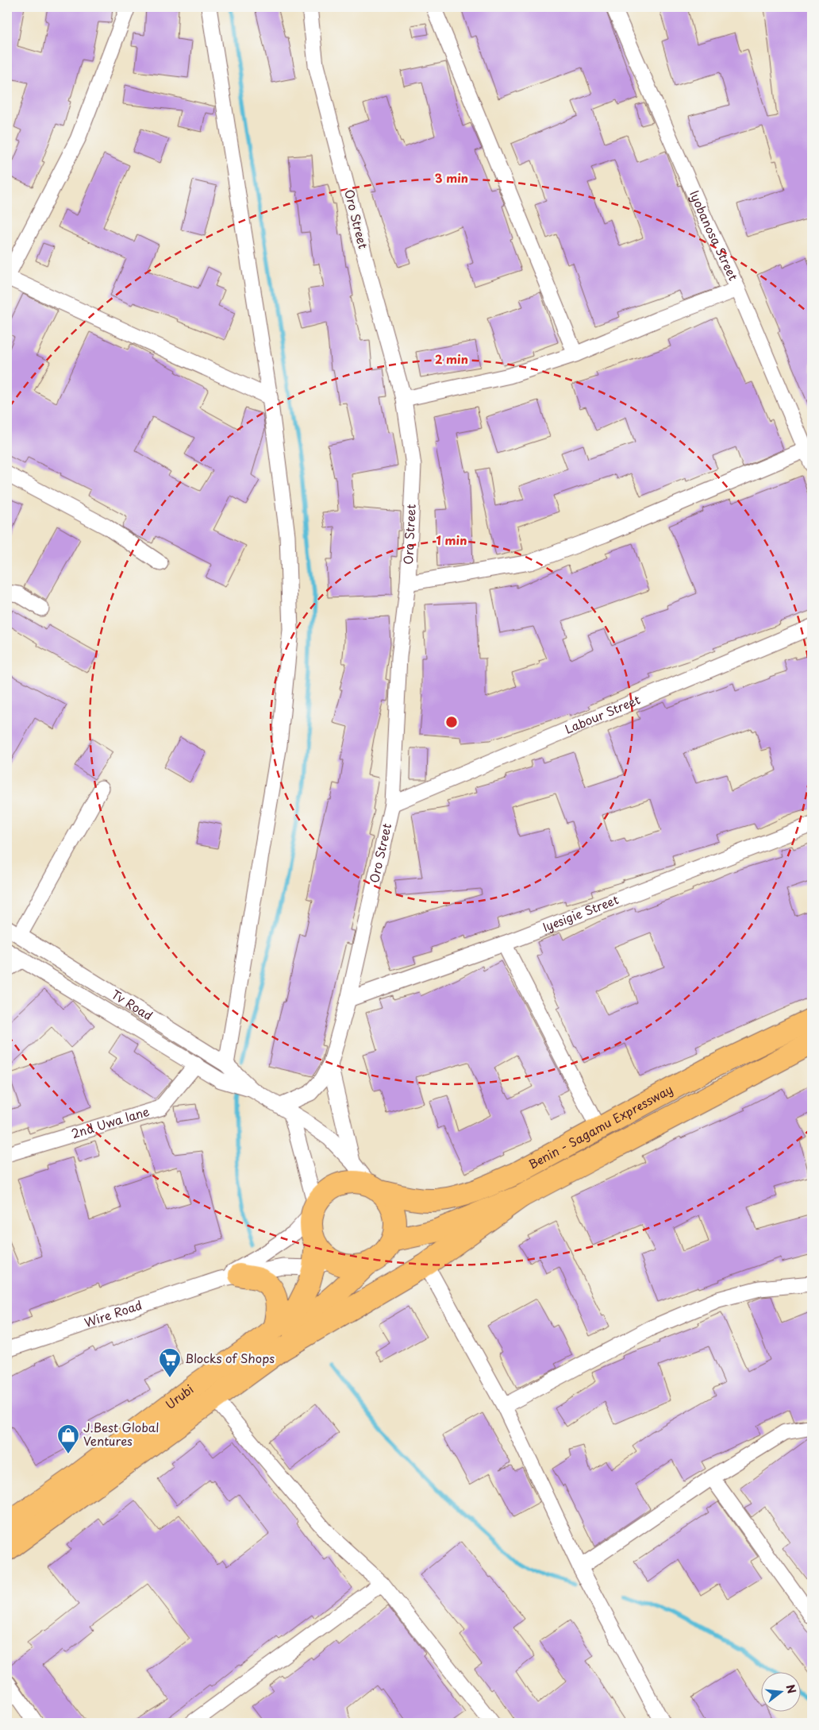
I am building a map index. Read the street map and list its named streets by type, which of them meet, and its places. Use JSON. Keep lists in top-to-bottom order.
{
  "streets": {
    "highway": ["Benin - Sagamu Expressway", "Urubi"],
    "street": [
      "Oro Street",
      "Iyobanosa Street",
      "Labour Street",
      "Iyesigie Street",
      "Tv Road",
      "2nd Uwa lane",
      "Wire Road"
    ]
  },
  "crossings": [
    ["Oro Street", "Labour Street"],
    ["Oro Street", "Iyesigie Street"],
    ["Oro Street", "Tv Road"],
    ["Tv Road", "2nd Uwa lane"],
    ["Tv Road", "Benin - Sagamu Expressway"],
    ["Tv Road", "Wire Road"],
    ["Tv Road", "Urubi"],
    ["Benin - Sagamu Expressway", "Wire Road"],
    ["Benin - Sagamu Expressway", "Urubi"],
    ["Wire Road", "Urubi"]
  ],
  "places": {
    "supermarket": ["Blocks of Shops"],
    "shop": ["J.Best Global Ventures"]
  },
  "north": "right",
  "rings": ["3 min", "2 min", "1 min"]
}
